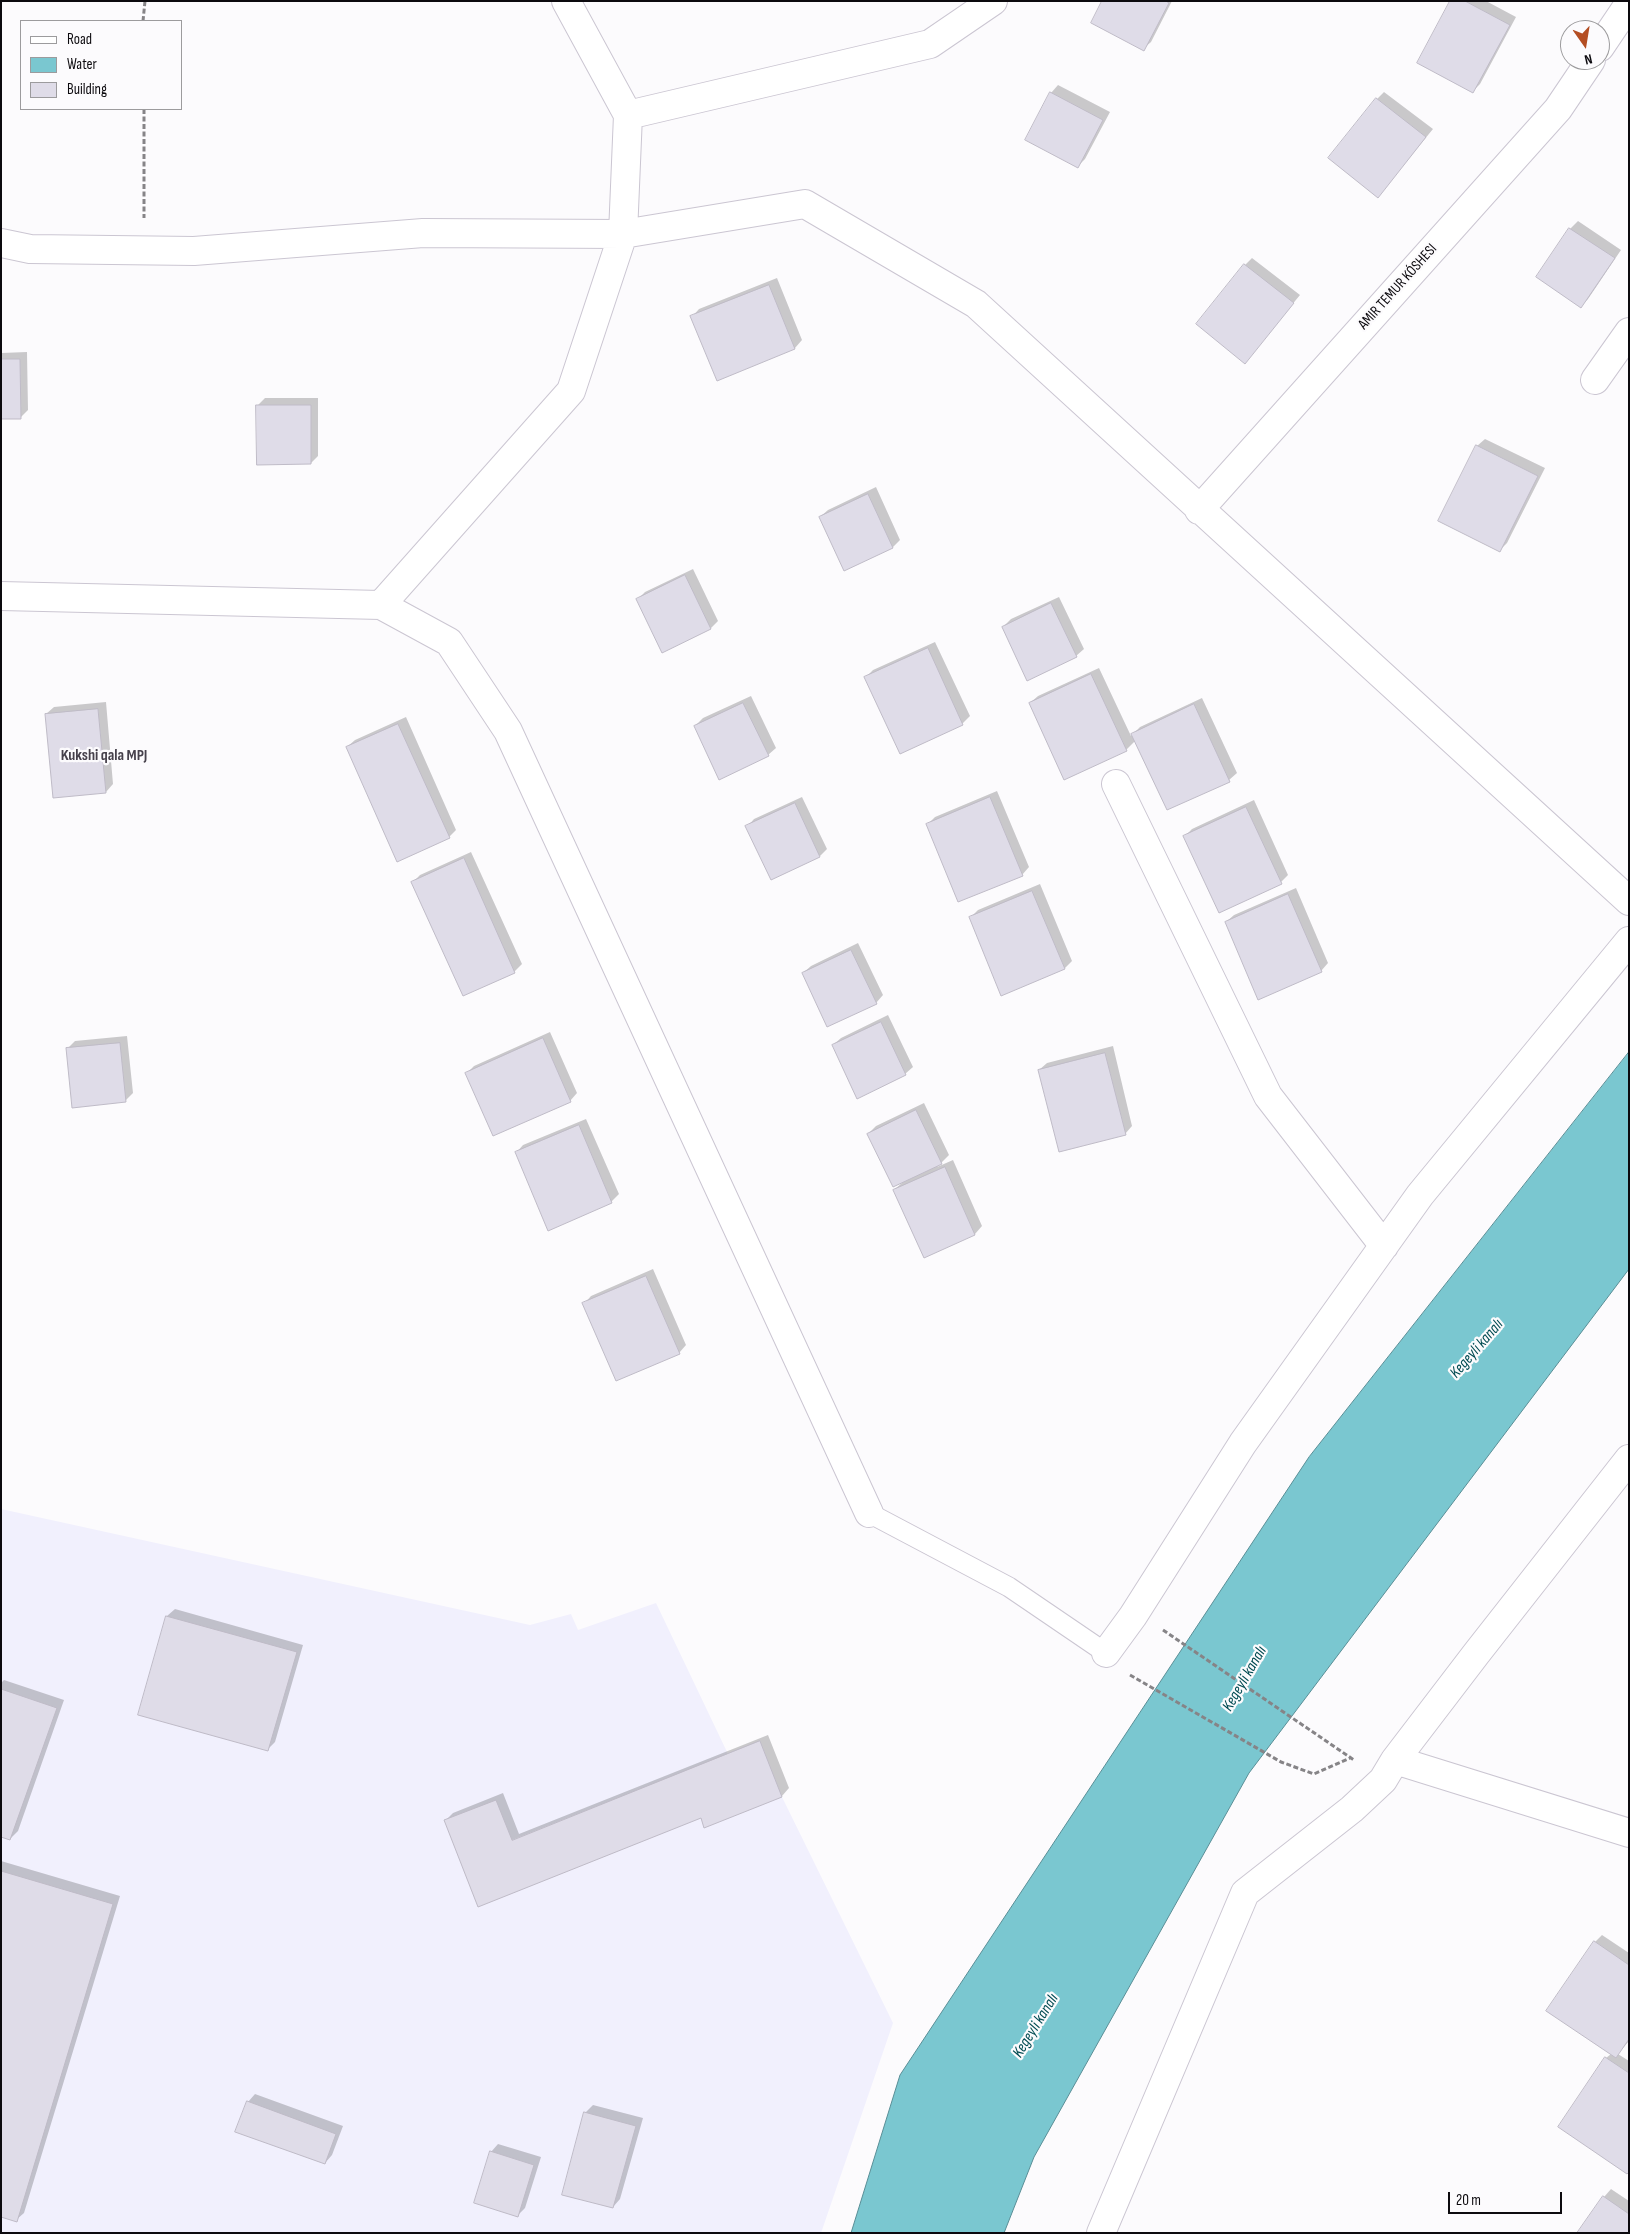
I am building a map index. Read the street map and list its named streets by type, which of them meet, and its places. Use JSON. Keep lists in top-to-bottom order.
{
  "streets": {
    "street": ["AMIR TEMUR KÓSHESI"]
  },
  "districts": ["Kukshi qala MPJ"],
  "water": ["Kegeyli kanalı"],
  "legend": ["Road", "Water", "Building"],
  "scale_bar": "20 m",
  "north": "bottom"
}
